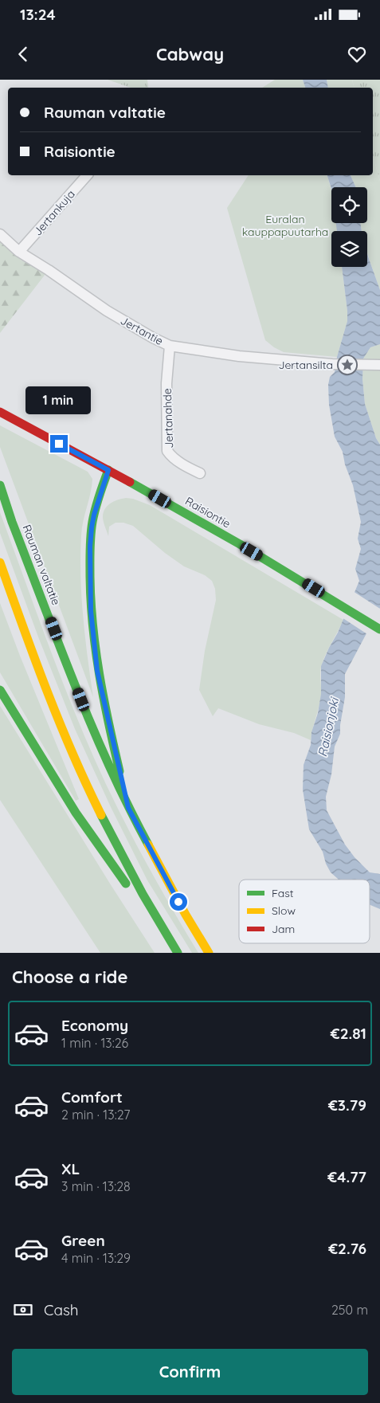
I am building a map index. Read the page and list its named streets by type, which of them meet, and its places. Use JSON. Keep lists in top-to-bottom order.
{
  "streets": {
    "main road": ["Raisiontie", "Rauman valtatie"],
    "street": ["Jertankuja", "Jertantie", "Jertanahde"]
  },
  "crossings": [
    ["Jertankuja", "Jertantie"],
    ["Jertantie", "Jertanahde"]
  ],
  "water": ["Raisionjoki"],
  "parks": ["Euralan kauppapuutarha"],
  "places": {
    "place": ["Jertansilta"]
  },
  "legend": ["Fast", "Slow", "Jam"],
  "page": {
    "status": "13:24",
    "header": "Cabway",
    "banner": ["Rauman valtatie", "Raisiontie"],
    "bubble": "1 min",
    "heading": "Choose a ride",
    "list": [
      {
        "name": "Economy",
        "note": "1 min · 13:26",
        "value": "€2.81"
      },
      {
        "name": "Comfort",
        "note": "2 min · 13:27",
        "value": "€3.79"
      },
      {
        "name": "XL",
        "note": "3 min · 13:28",
        "value": "€4.77"
      },
      {
        "name": "Green",
        "note": "4 min · 13:29",
        "value": "€2.76"
      }
    ],
    "pay": ["Cash", "250 m"],
    "buttons": "Confirm"
  }
}
